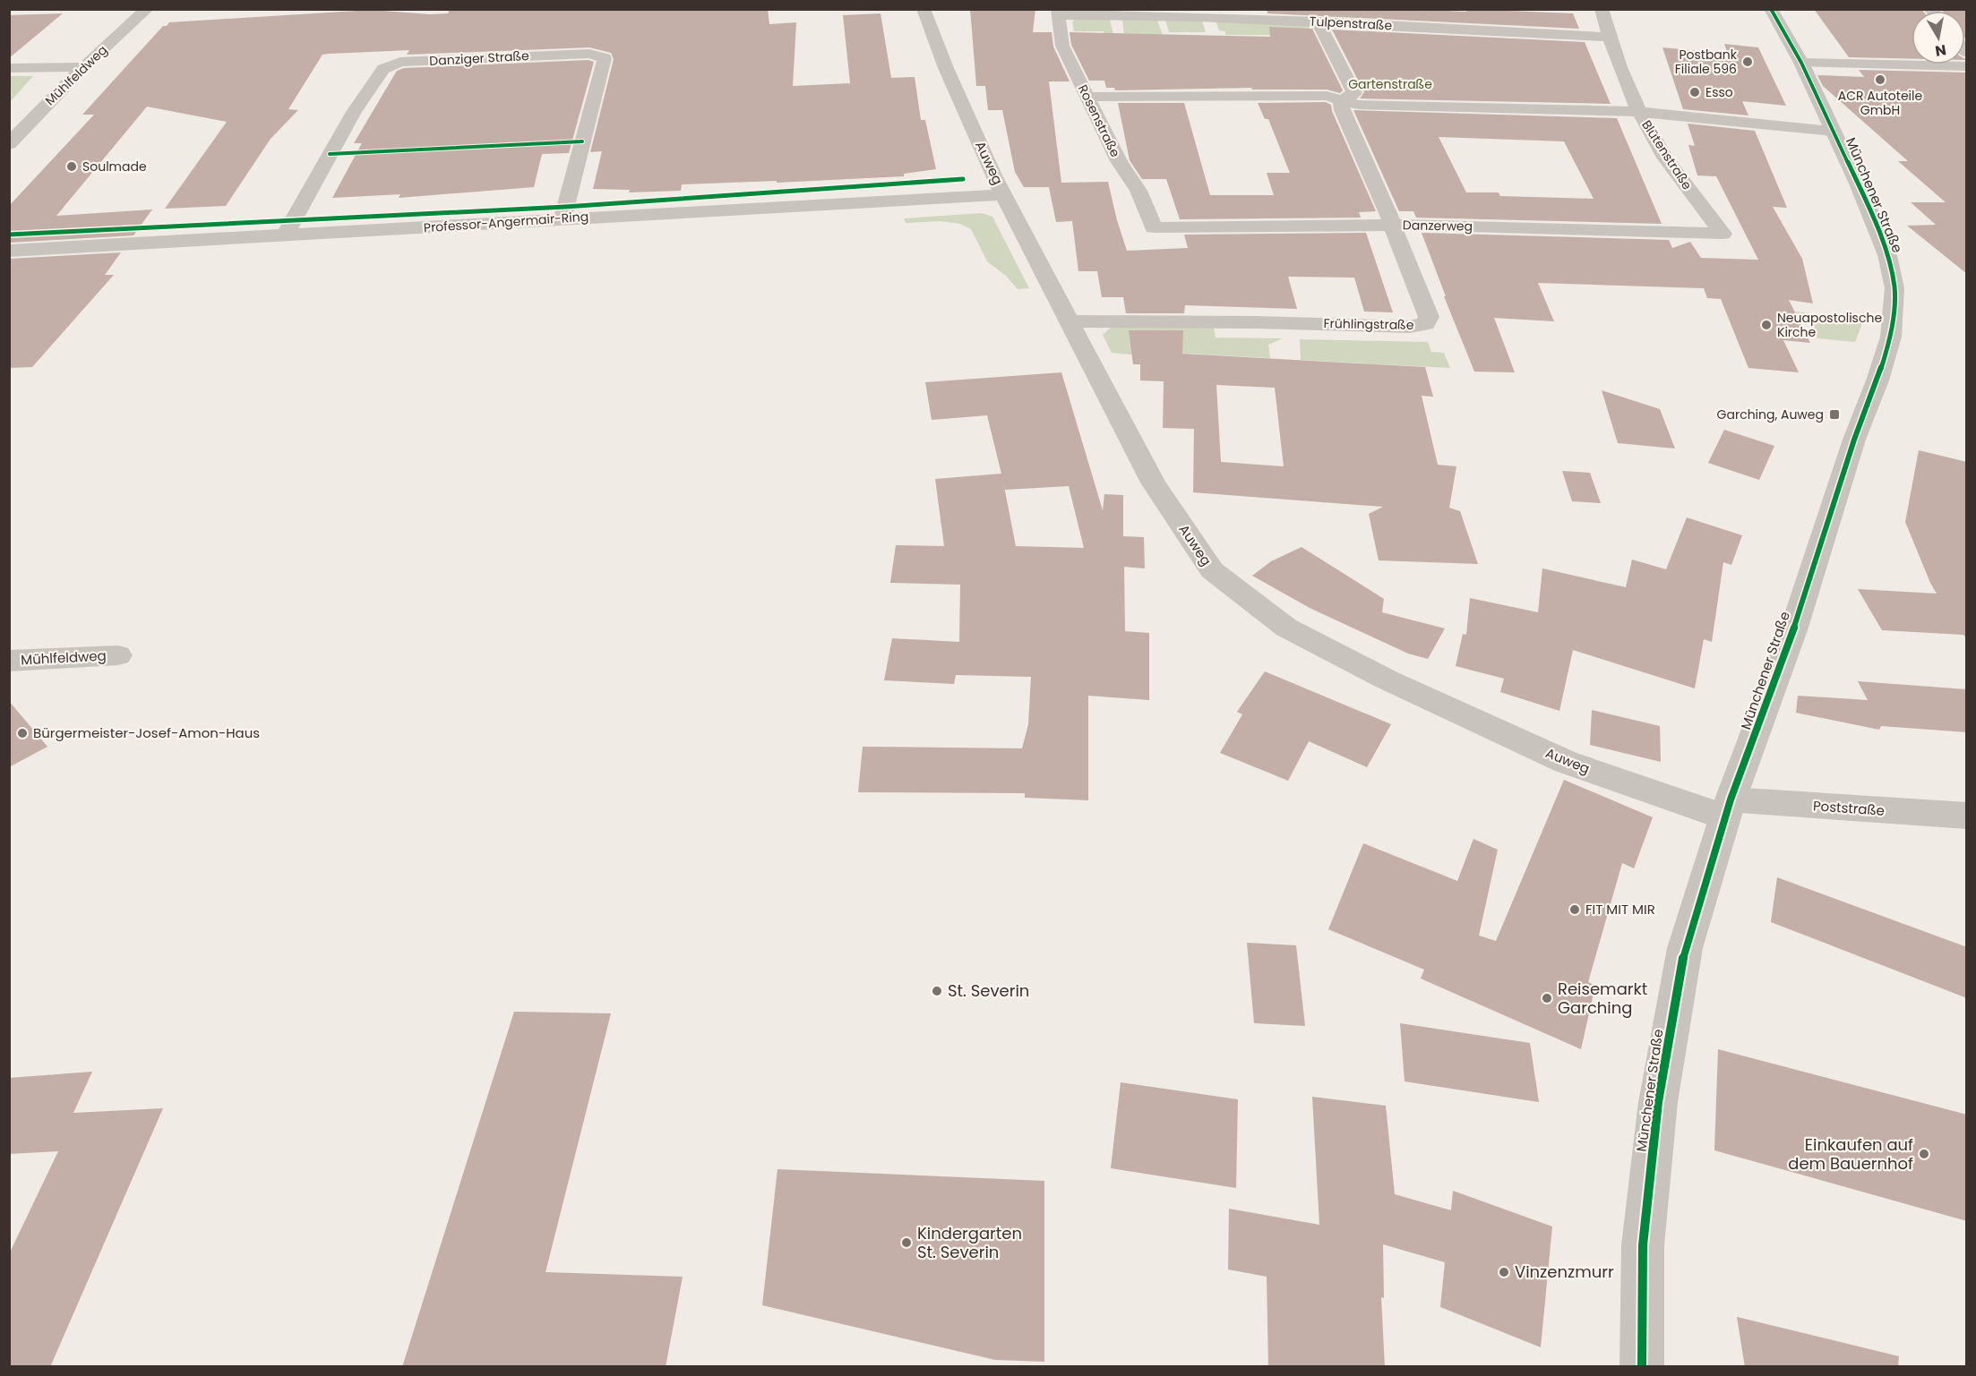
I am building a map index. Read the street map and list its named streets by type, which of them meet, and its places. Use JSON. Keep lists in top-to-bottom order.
{
  "streets": {
    "street": [
      "Tulpenstraße",
      "Danziger Straße",
      "Mühlfeldweg",
      "Rosenstraße",
      "Blütenstraße",
      "Auweg",
      "Münchener Straße",
      "Professor-Angermair-Ring",
      "Danzerweg",
      "Frühlingstraße",
      "Poststraße"
    ]
  },
  "crossings": [
    ["Tulpenstraße", "Rosenstraße"],
    ["Tulpenstraße", "Blütenstraße"],
    ["Danziger Straße", "Professor-Angermair-Ring"],
    ["Rosenstraße", "Danzerweg"],
    ["Blütenstraße", "Danzerweg"],
    ["Auweg", "Münchener Straße"],
    ["Auweg", "Professor-Angermair-Ring"],
    ["Auweg", "Frühlingstraße"],
    ["Auweg", "Poststraße"],
    ["Münchener Straße", "Poststraße"],
    ["Danzerweg", "Frühlingstraße"]
  ],
  "parks": ["Gartenstraße"],
  "places": {
    "other": [
      "Postbank Filiale 596",
      "ACR Autoteile GmbH",
      "Esso",
      "Soulmade",
      "Neuapostolische Kirche",
      "Bürgermeister-Josef-Amon-Haus",
      "FIT MIT MIR",
      "St. Severin",
      "Reisemarkt Garching",
      "Einkaufen auf dem Bauernhof",
      "Kindergarten St. Severin",
      "Vinzenzmurr"
    ],
    "transit": ["Garching, Auweg"]
  },
  "north": "bottom"
}
